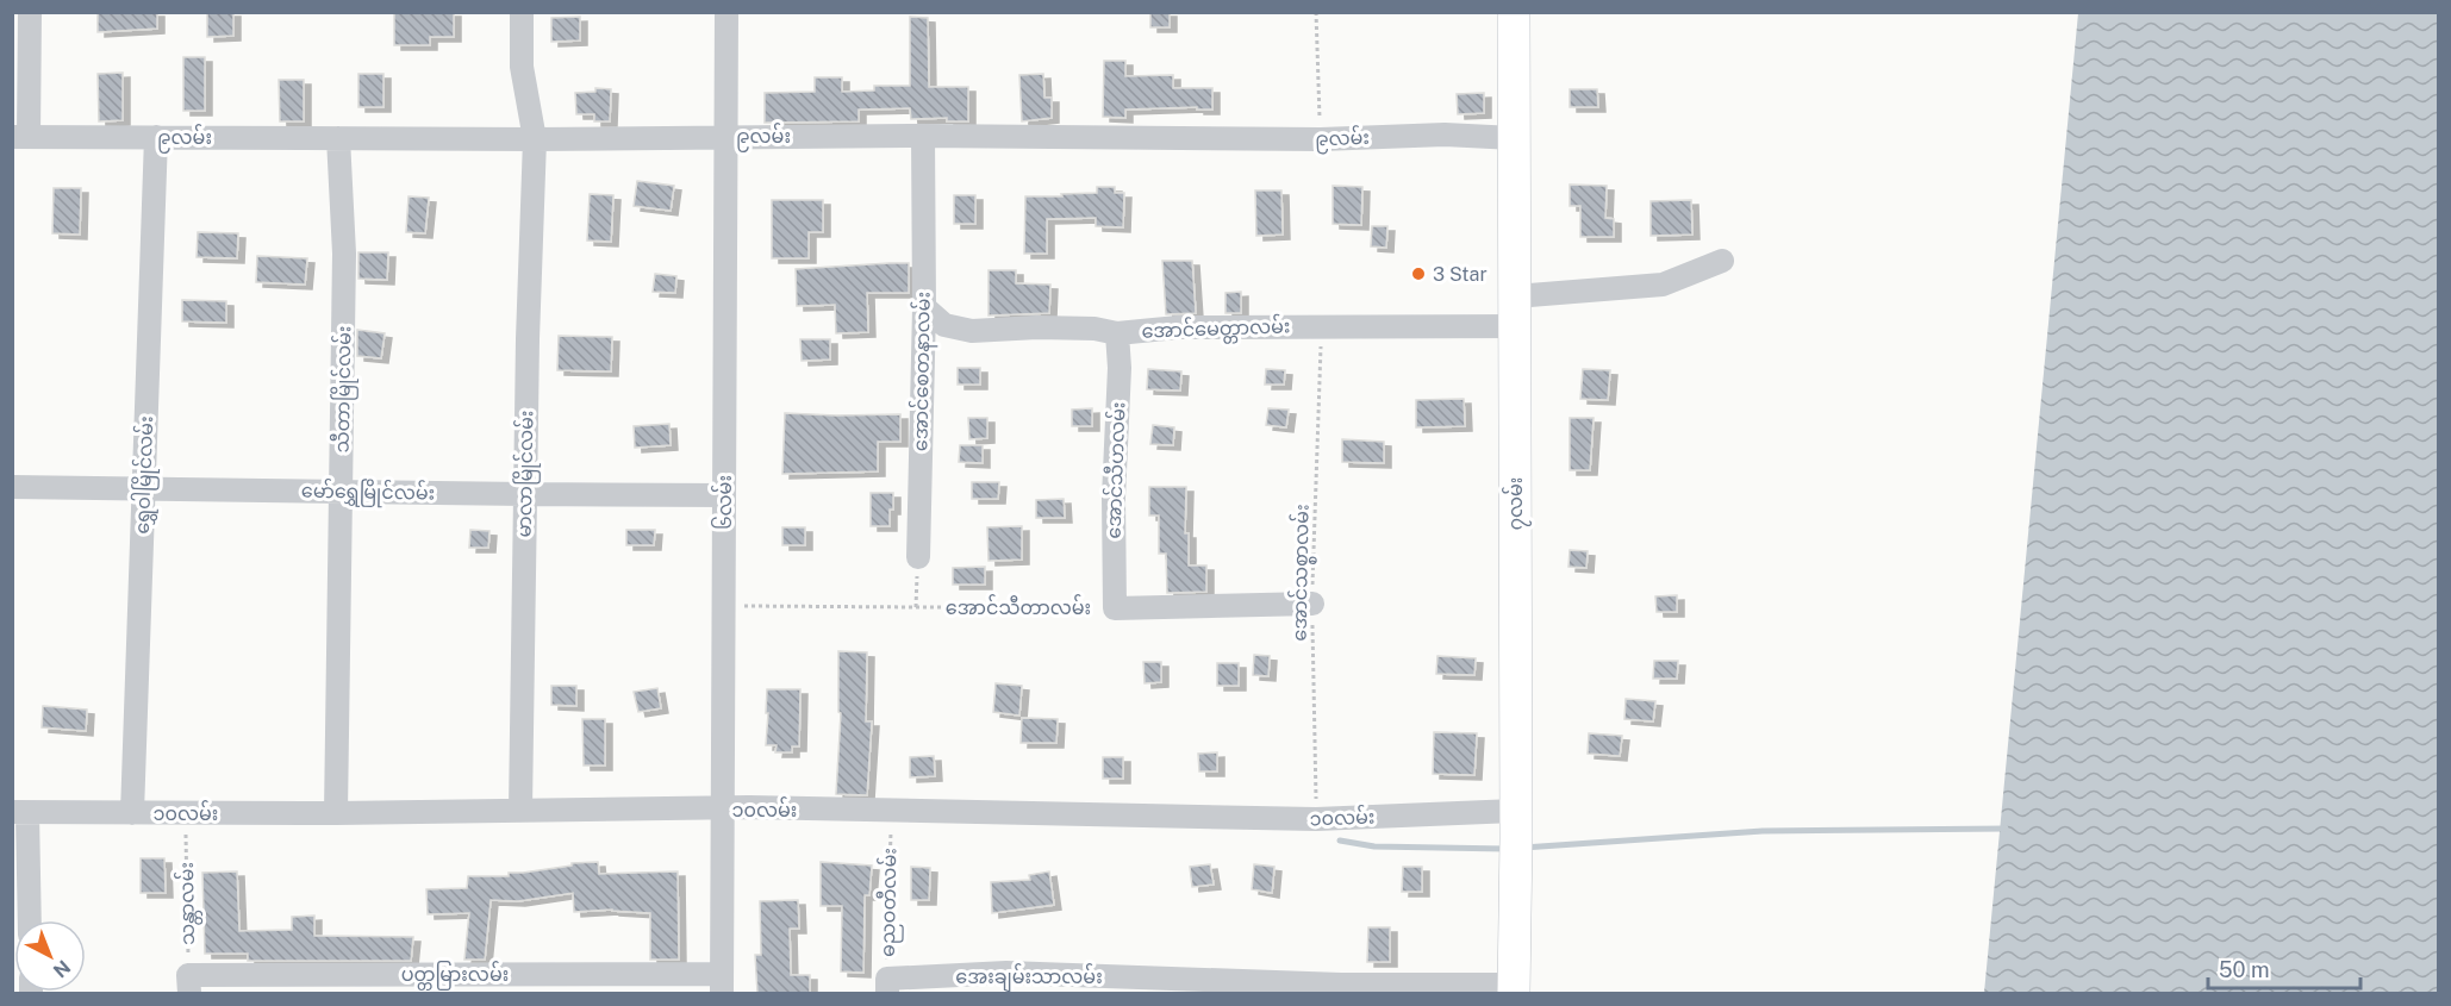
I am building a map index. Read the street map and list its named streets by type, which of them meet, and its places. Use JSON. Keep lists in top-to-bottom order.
{
  "streets": {
    "street": [
      "၉လမ်း",
      "အောင်မေတ္တာလမ်း",
      "အောင်စေတနာလမ်း",
      "သီတာမြိုင်လမ်း",
      "အောင်သီဟလမ်း",
      "မာလာမြိုင်လမ်း",
      "ရွှေဝါမြိုင်လမ်း",
      "မော်ရွှေမြိုင်လမ်း",
      "၆လမ်း",
      "၇လမ်း",
      "အောင်သီတာလမ်း",
      "၁၀လမ်း",
      "ပတ္တမြားလမ်း",
      "အေးချမ်းသာလမ်း"
    ],
    "path": ["အောင်သစ္စာလမ်း", "ဓညဝတီလမ်း", "သန္တာလမ်း"]
  },
  "crossings": [
    ["၉လမ်း", "အောင်စေတနာလမ်း"],
    ["၉လမ်း", "သီတာမြိုင်လမ်း"],
    ["၉လမ်း", "မာလာမြိုင်လမ်း"],
    ["၉လမ်း", "ရွှေဝါမြိုင်လမ်း"],
    ["၉လမ်း", "၆လမ်း"],
    ["၉လမ်း", "၇လမ်း"],
    ["အောင်မေတ္တာလမ်း", "အောင်စေတနာလမ်း"],
    ["အောင်မေတ္တာလမ်း", "အောင်သီဟလမ်း"],
    ["အောင်မေတ္တာလမ်း", "၇လမ်း"],
    ["အောင်မေတ္တာလမ်း", "အောင်သစ္စာလမ်း"],
    ["သီတာမြိုင်လမ်း", "မော်ရွှေမြိုင်လမ်း"],
    ["သီတာမြိုင်လမ်း", "၁၀လမ်း"],
    ["အောင်သီဟလမ်း", "အောင်သီတာလမ်း"],
    ["မာလာမြိုင်လမ်း", "မော်ရွှေမြိုင်လမ်း"],
    ["မာလာမြိုင်လမ်း", "၁၀လမ်း"],
    ["ရွှေဝါမြိုင်လမ်း", "မော်ရွှေမြိုင်လမ်း"],
    ["ရွှေဝါမြိုင်လမ်း", "၁၀လမ်း"],
    ["မော်ရွှေမြိုင်လမ်း", "၆လမ်း"],
    ["၆လမ်း", "အောင်သီတာလမ်း"],
    ["၆လမ်း", "၁၀လမ်း"],
    ["၆လမ်း", "ပတ္တမြားလမ်း"],
    ["၇လမ်း", "၁၀လမ်း"],
    ["၇လမ်း", "အေးချမ်းသာလမ်း"],
    ["အောင်သစ္စာလမ်း", "အောင်သီတာလမ်း"],
    ["အောင်သစ္စာလမ်း", "၁၀လမ်း"],
    ["၁၀လမ်း", "ဓညဝတီလမ်း"],
    ["၁၀လမ်း", "သန္တာလမ်း"],
    ["ဓညဝတီလမ်း", "အေးချမ်းသာလမ်း"],
    ["သန္တာလမ်း", "ပတ္တမြားလမ်း"]
  ],
  "places": ["3 Star"],
  "scale_bar": "50 m",
  "north": "bottom right"
}
